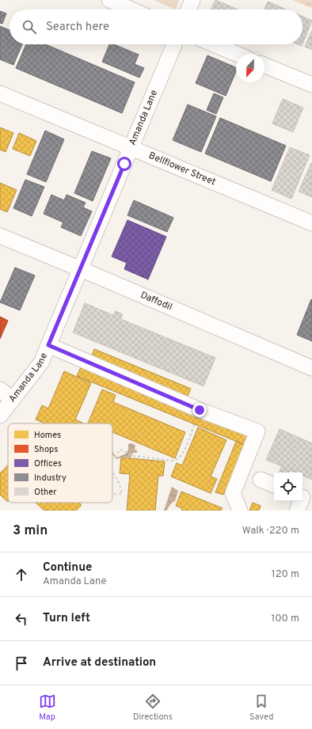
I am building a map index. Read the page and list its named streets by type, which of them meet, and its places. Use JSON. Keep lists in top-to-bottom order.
{
  "streets": {
    "street": ["Amanda Lane", "Bellflower Street", "Daffodil"]
  },
  "crossings": [
    ["Amanda Lane", "Bellflower Street"],
    ["Amanda Lane", "Daffodil"]
  ],
  "legend": [
    "Homes",
    "Shops",
    "Offices",
    "Industry",
    "Other"
  ],
  "north": "bottom left",
  "page": {
    "search": "Search here",
    "heading": ["3 min", "Walk · 220 m"],
    "list": [
      ["Continue", "Amanda Lane", "120 m"],
      ["Turn left", "100 m"],
      "Arrive at destination"
    ],
    "nav": ["Map", "Directions", "Saved"]
  }
}
